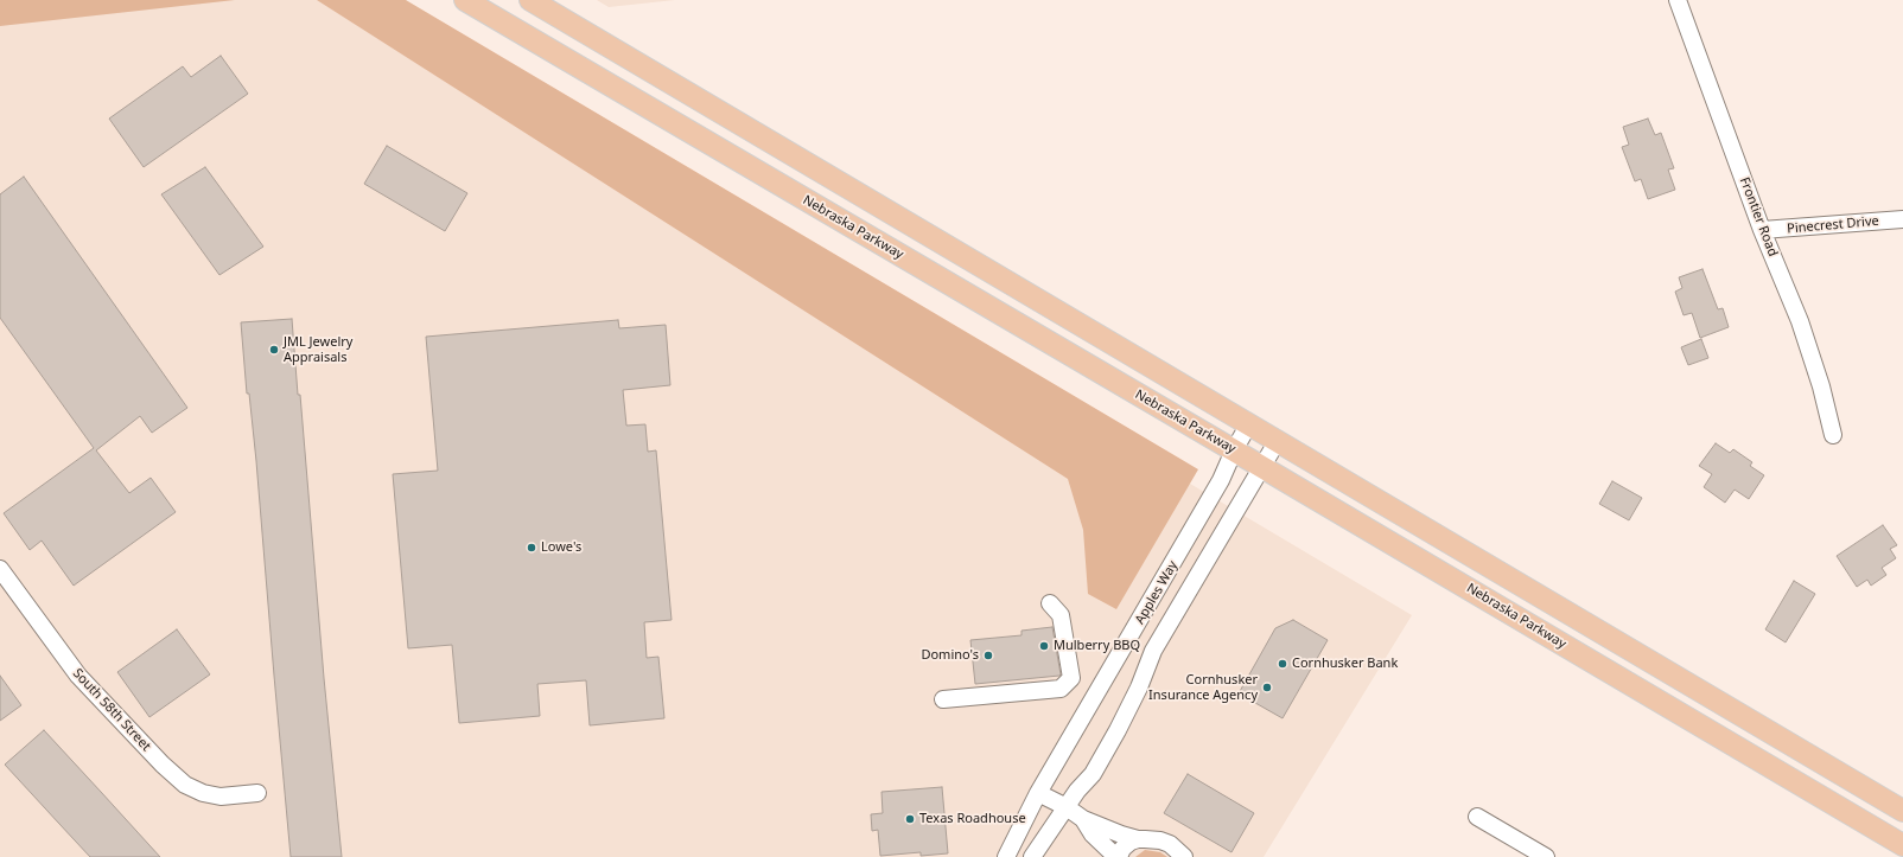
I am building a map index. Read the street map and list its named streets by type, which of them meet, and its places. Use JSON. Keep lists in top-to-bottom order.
{
  "streets": {
    "main road": ["Nebraska Parkway"],
    "street": [
      "Frontier Road",
      "Pinecrest Drive",
      "Apples Way",
      "South 58th Street"
    ]
  },
  "crossings": [
    ["Frontier Road", "Pinecrest Drive"],
    ["Nebraska Parkway", "Apples Way"]
  ],
  "places": [
    "JML Jewelry Appraisals",
    "Lowe's",
    "Mulberry BBQ",
    "Domino's",
    "Cornhusker Bank",
    "Cornhusker Insurance Agency",
    "Texas Roadhouse"
  ]
}
